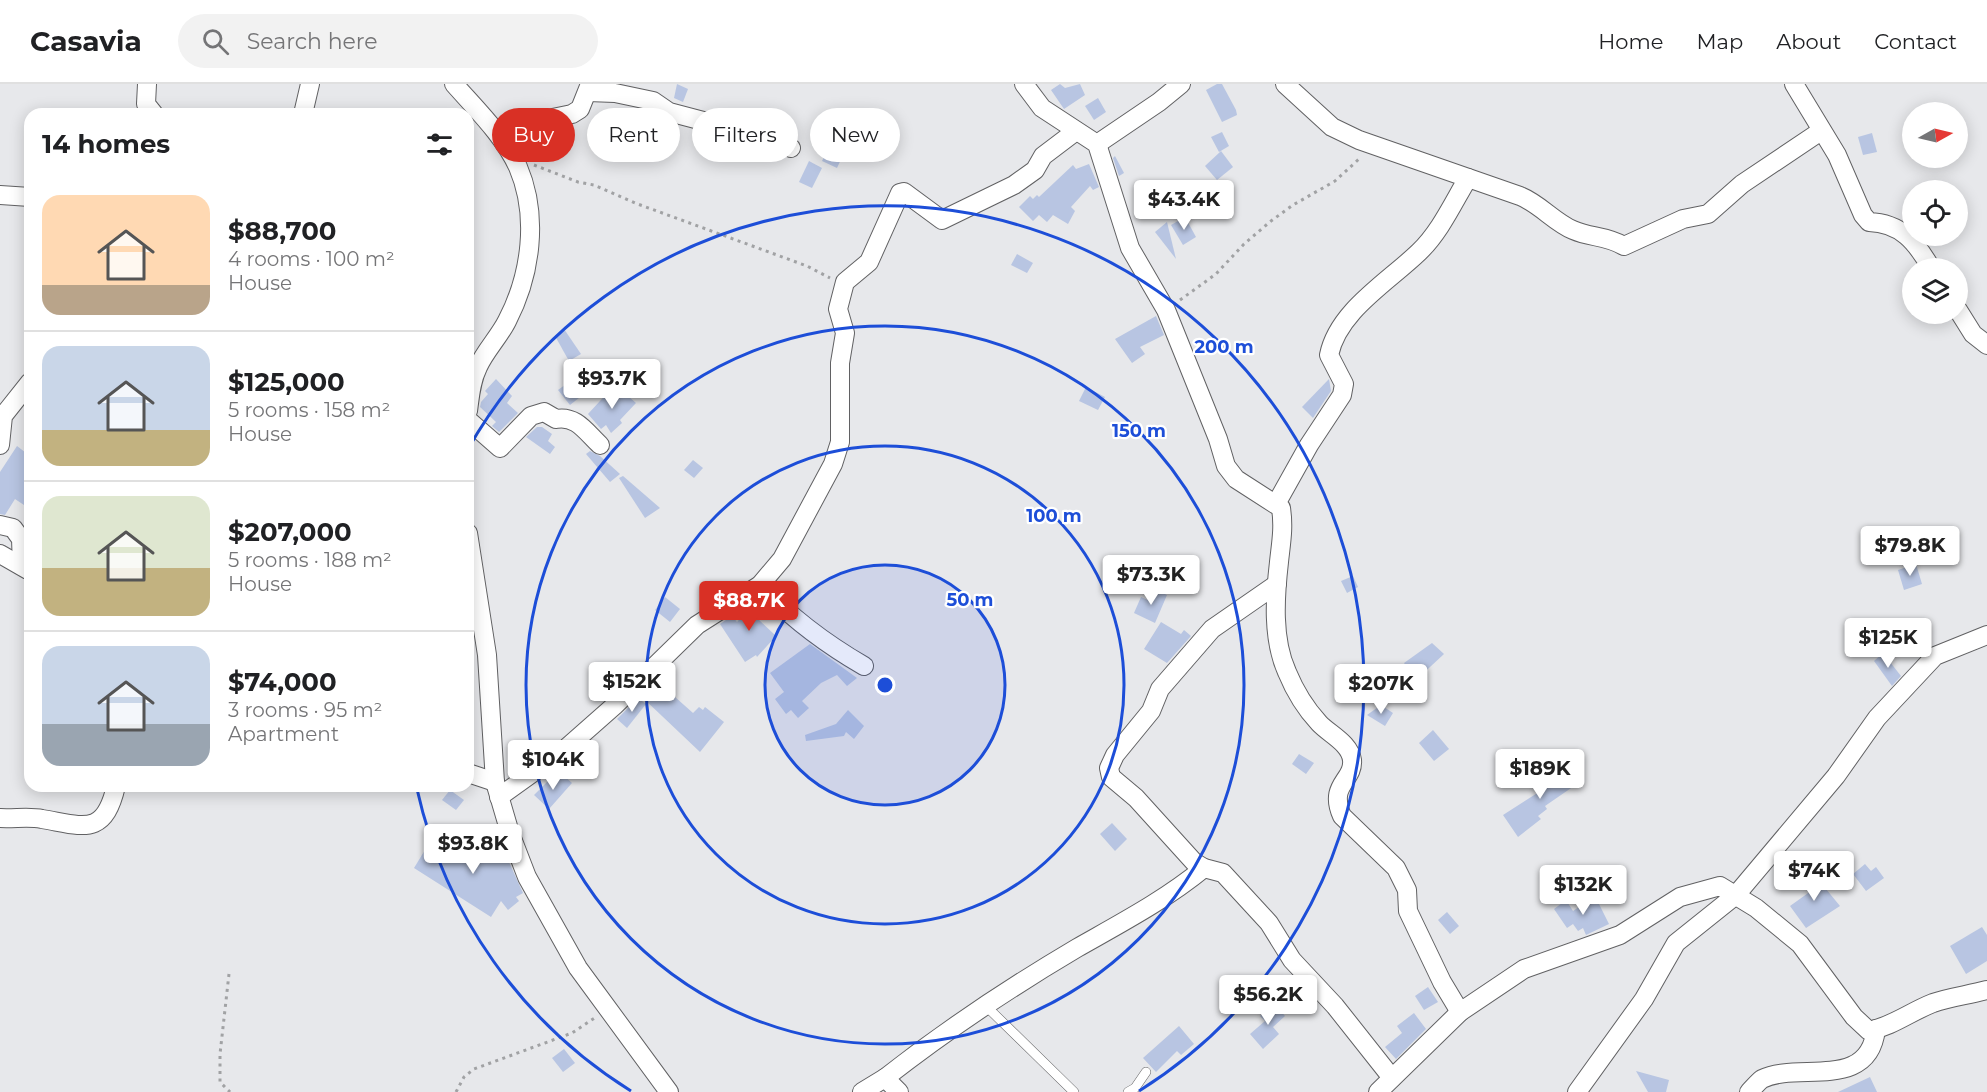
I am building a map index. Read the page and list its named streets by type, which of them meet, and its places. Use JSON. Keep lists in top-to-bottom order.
{
  "north": "right",
  "page": {
    "header": "Casavia",
    "search": "Search here",
    "nav": [
      "Home",
      "Map",
      "About",
      "Contact"
    ],
    "chip": [
      "Buy",
      "Rent",
      "Filters",
      "New"
    ],
    "heading": "14 homes",
    "price": [
      "$43.4K",
      "$93.7K",
      "$79.8K",
      "$73.3K",
      "$88.7K",
      "$125K",
      "$152K",
      "$207K",
      "$104K",
      "$189K",
      "$93.8K",
      "$74K",
      "$132K",
      "$56.2K"
    ],
    "list": [
      {
        "name": "$88,700",
        "note": "4 rooms · 100 m² · House"
      },
      {
        "name": "$125,000",
        "note": "5 rooms · 158 m² · House"
      },
      {
        "name": "$207,000",
        "note": "5 rooms · 188 m² · House"
      },
      {
        "name": "$74,000",
        "note": "3 rooms · 95 m² · Apartment"
      }
    ]
  },
  "rings": [
    "200 m",
    "150 m",
    "100 m",
    "50 m"
  ]
}
